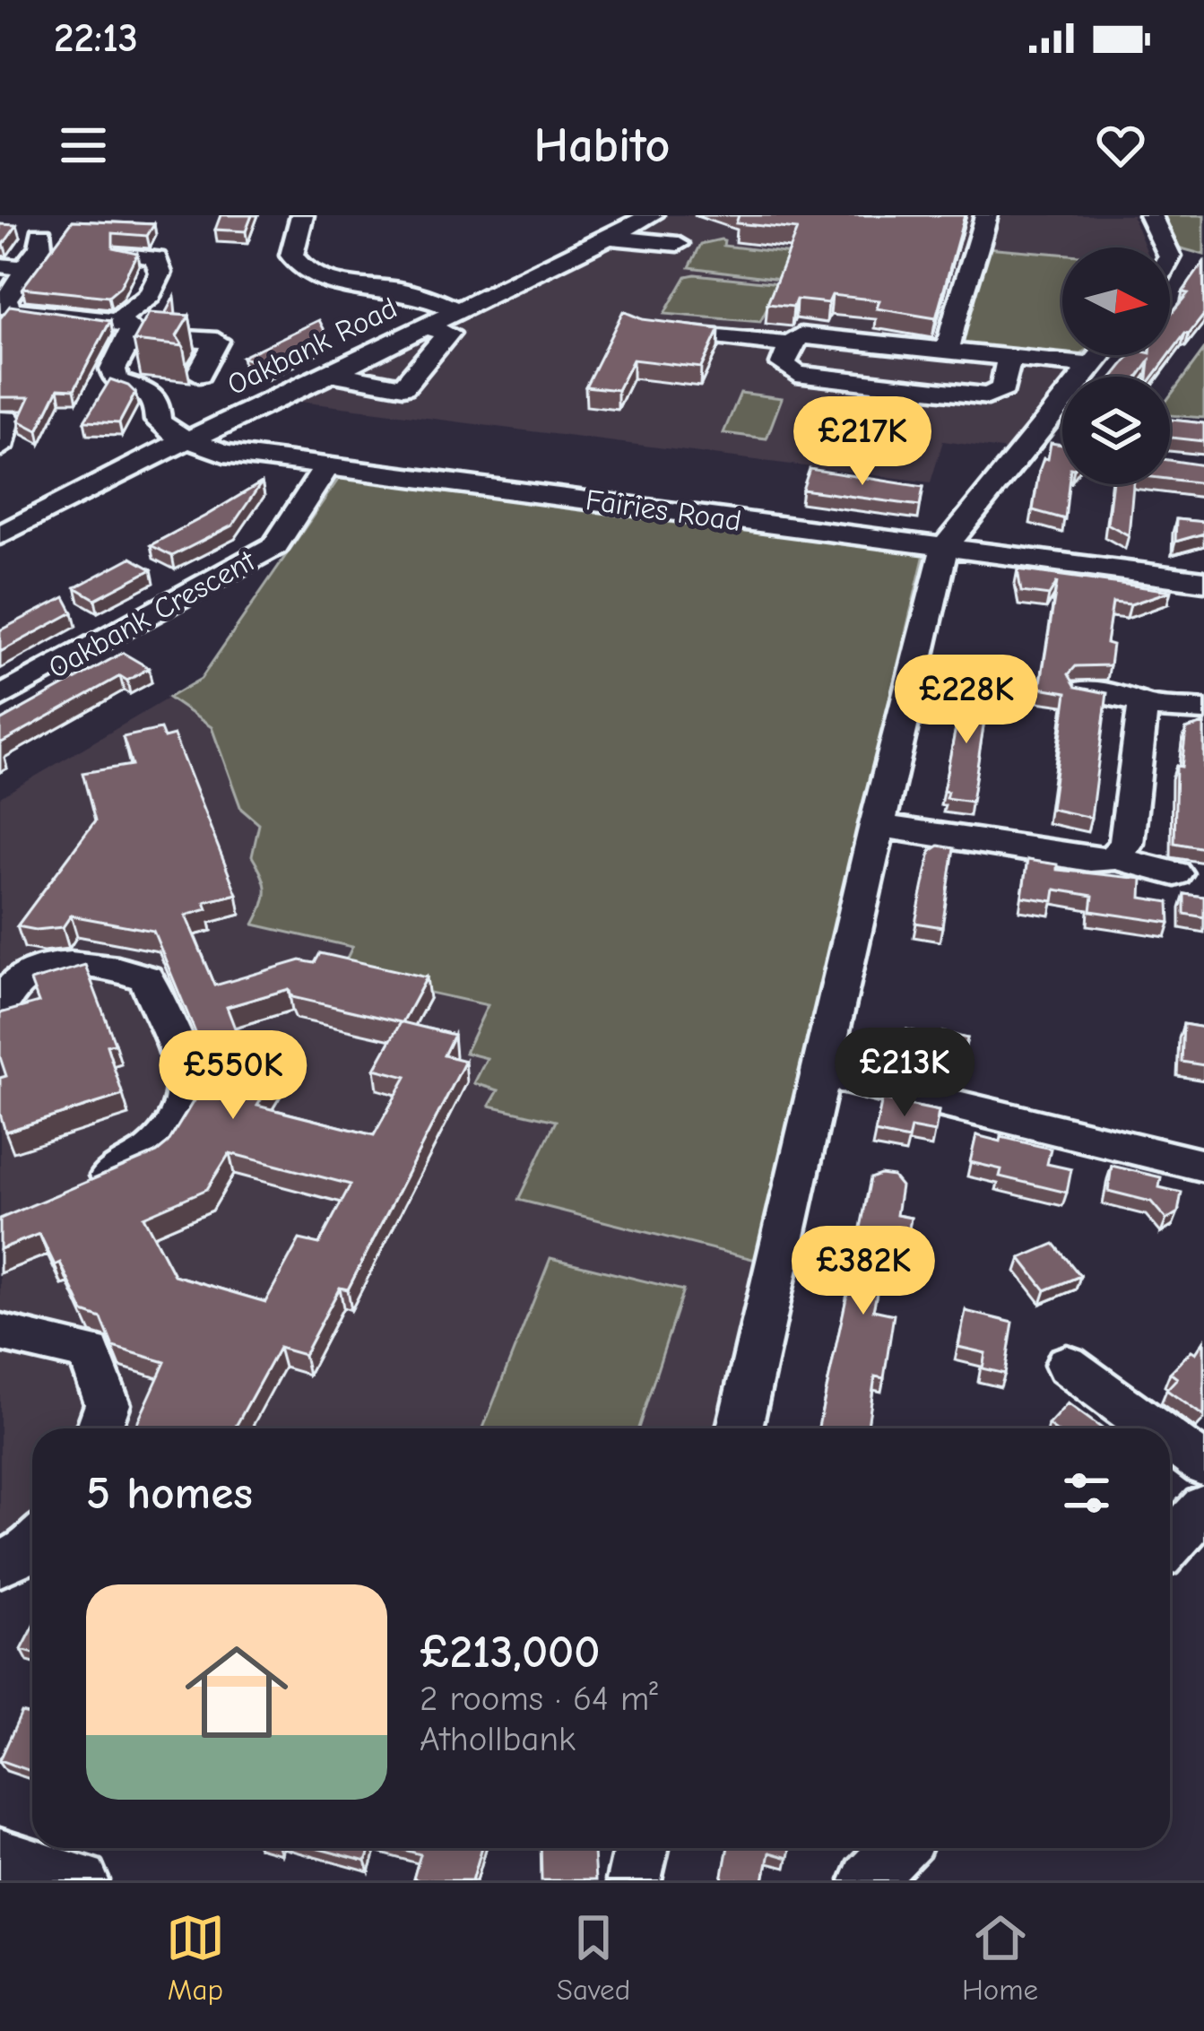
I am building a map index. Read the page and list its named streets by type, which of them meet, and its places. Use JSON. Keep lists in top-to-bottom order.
{
  "streets": {
    "street": ["Oakbank Road", "Fairies Road", "Oakbank Crescent"]
  },
  "crossings": [
    ["Oakbank Road", "Fairies Road"],
    ["Fairies Road", "Oakbank Crescent"]
  ],
  "north": "right",
  "page": {
    "status": "22:13",
    "header": "Habito",
    "price": [
      "£217K",
      "£228K",
      "£213K",
      "£550K",
      "£382K"
    ],
    "heading": "5 homes",
    "list": [
      {
        "name": "£213,000",
        "note": "2 rooms · 64 m² · Athollbank"
      }
    ],
    "tabs": ["Map", "Saved", "Home"]
  }
}
